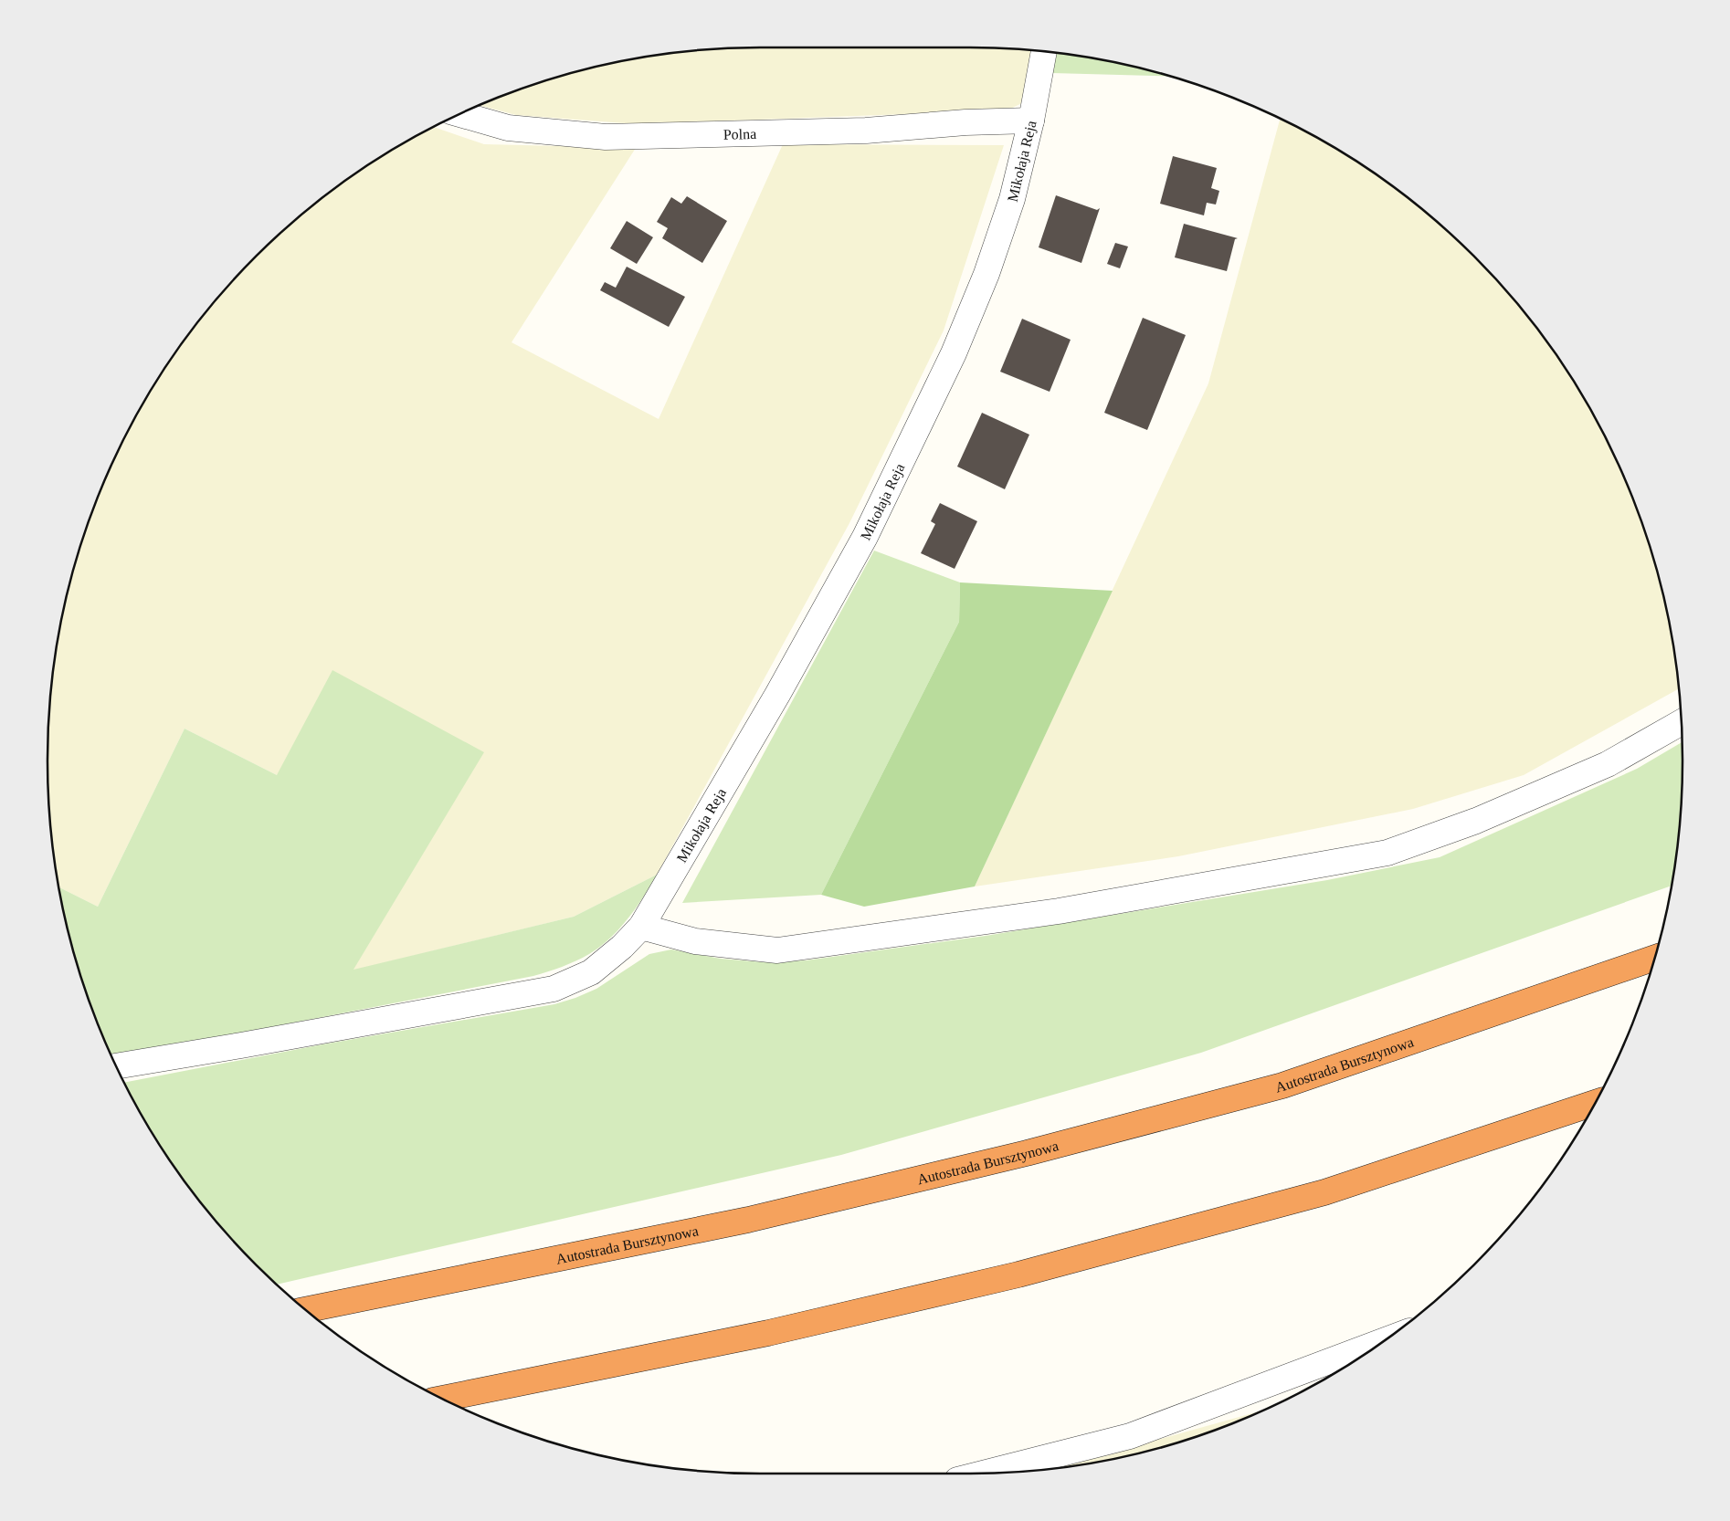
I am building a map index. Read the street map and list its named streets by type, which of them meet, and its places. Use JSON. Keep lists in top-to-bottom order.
{
  "streets": {
    "highway": ["Autostrada Bursztynowa"],
    "street": ["Polna", "Mikołaja Reja"]
  },
  "crossings": [
    ["Polna", "Mikołaja Reja"]
  ]
}
